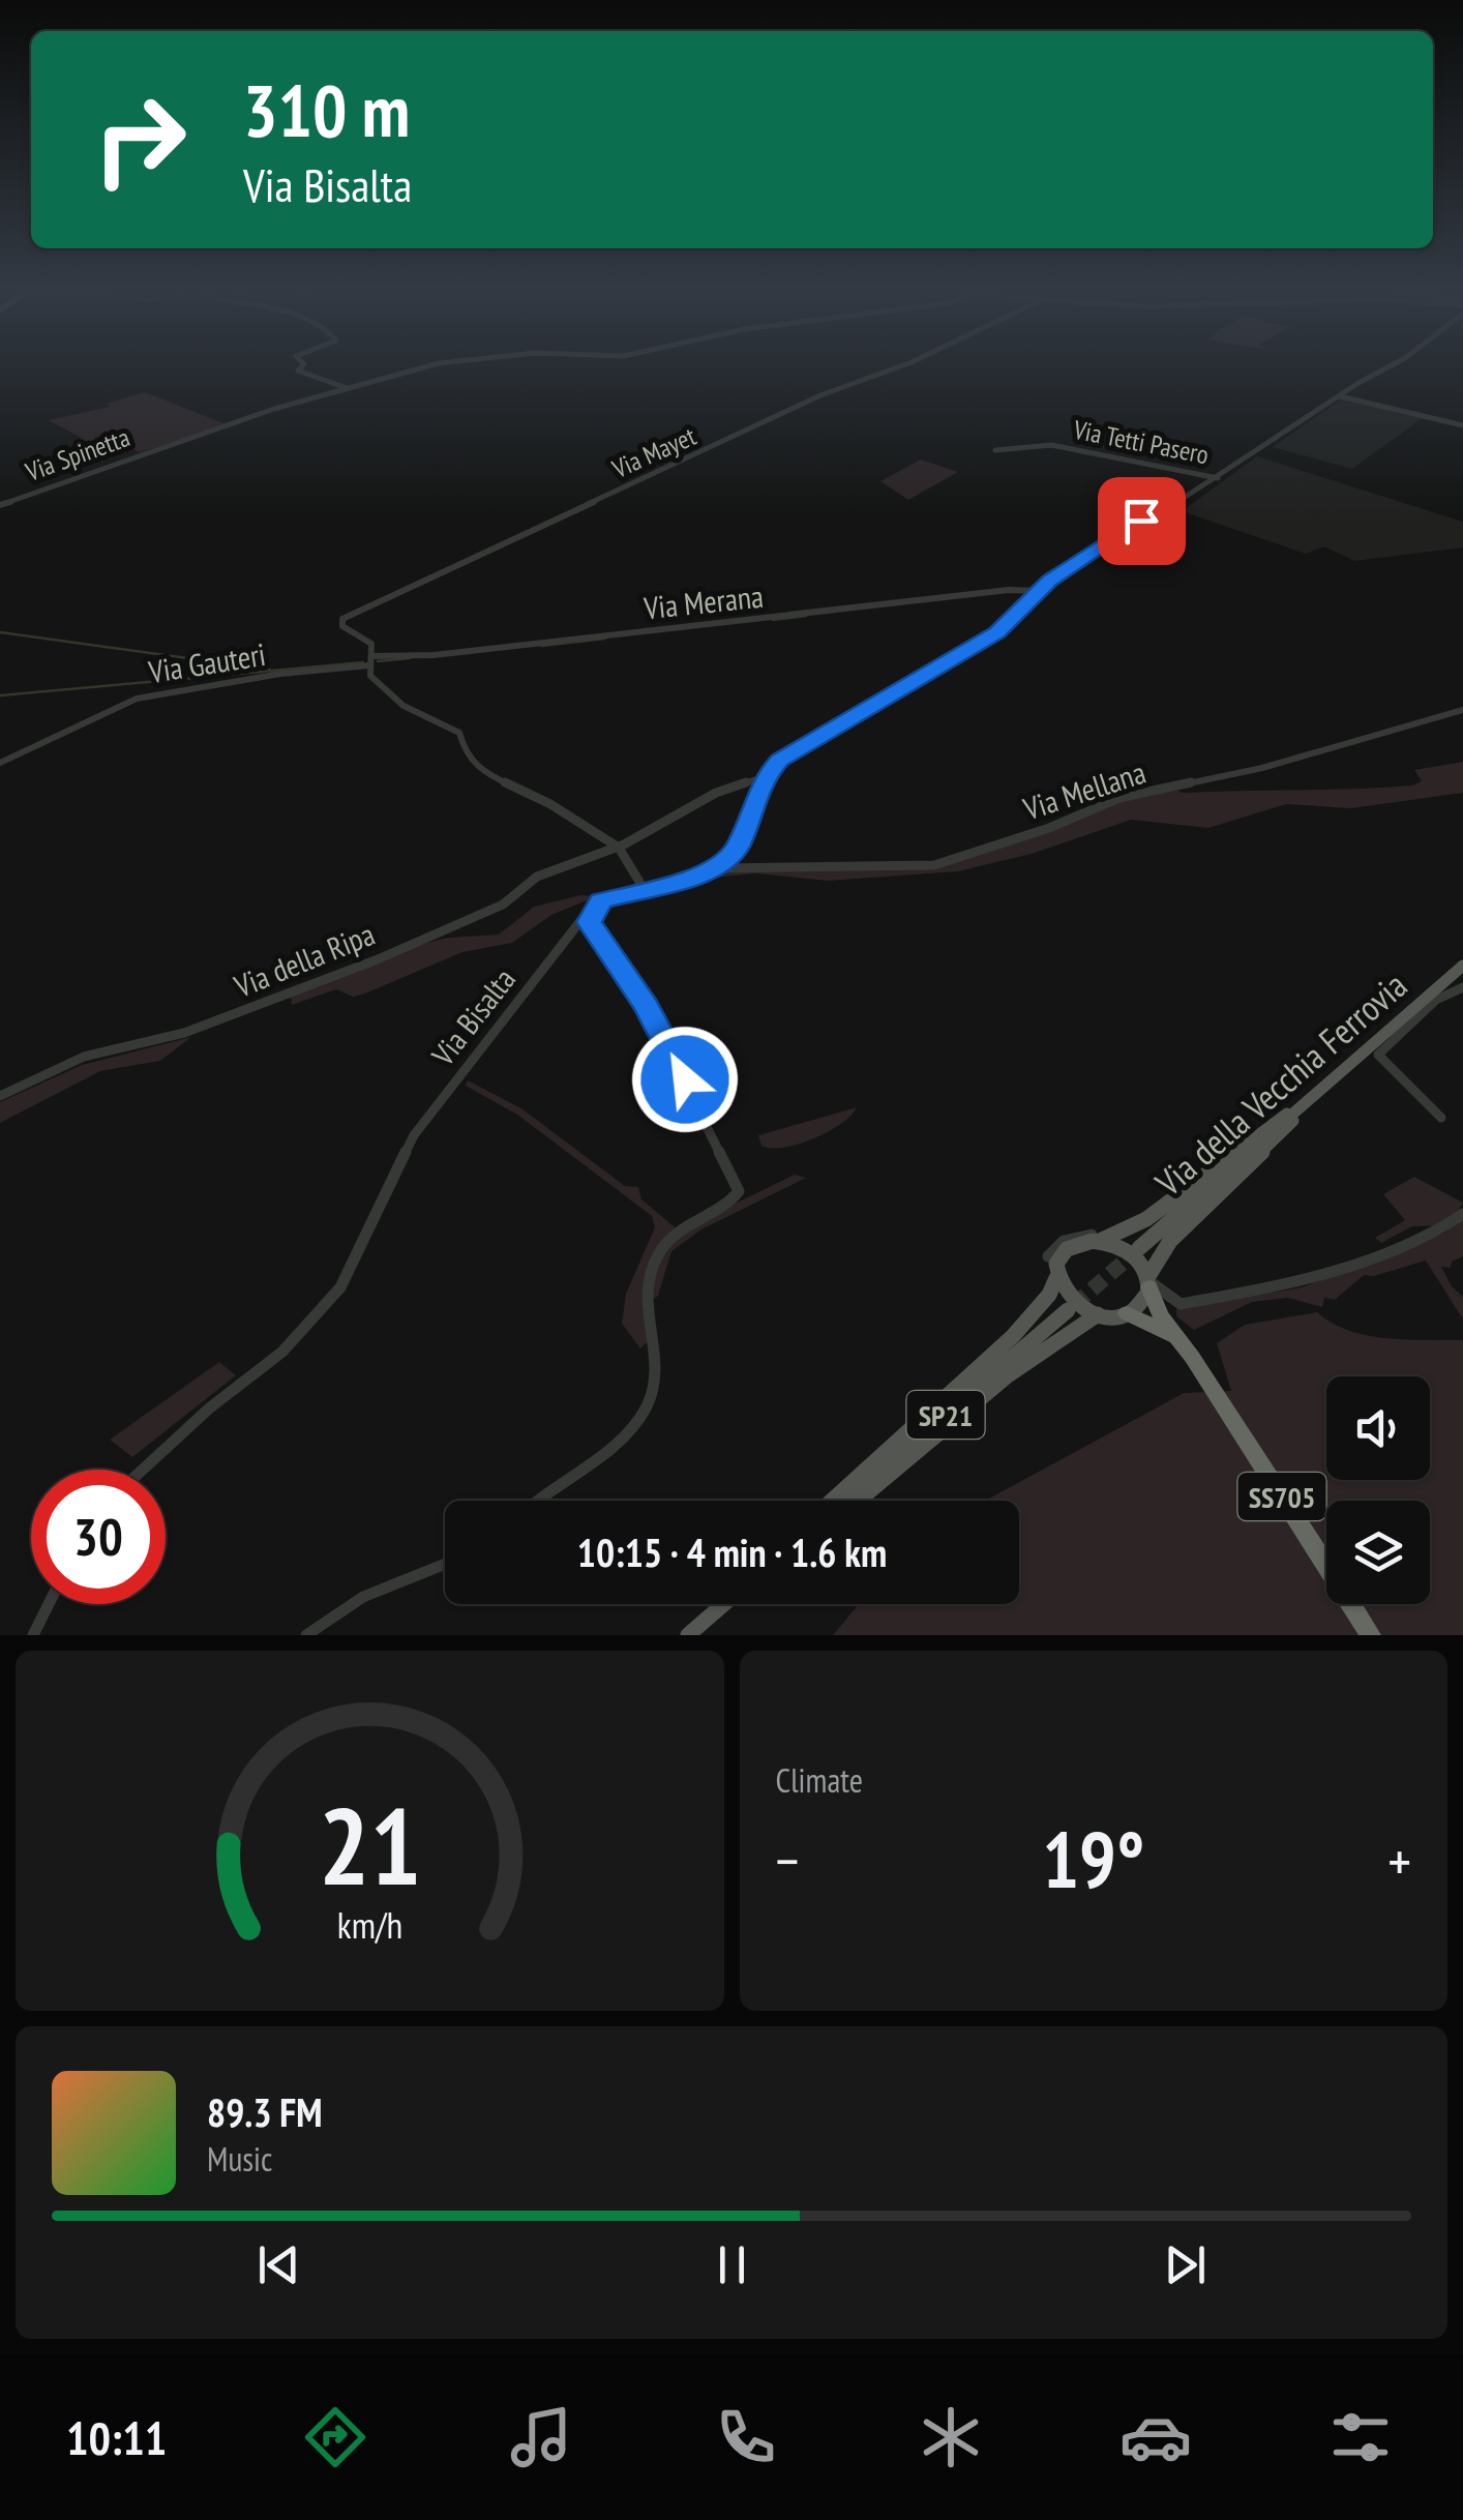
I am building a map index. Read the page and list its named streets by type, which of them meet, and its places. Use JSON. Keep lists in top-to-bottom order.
{
  "streets": {
    "highway": ["SS705"],
    "main road": ["Via della Vecchia Ferrovia", "SP21"],
    "street": [
      "Via Tetti Pasero",
      "Via Mayet",
      "Via Spinetta",
      "Via Merana",
      "Via Gauteri",
      "Via Mellana",
      "Via della Ripa",
      "Via Bisalta"
    ]
  },
  "crossings": [
    ["Via Mayet", "Via Merana"],
    ["Via Mayet", "Via Gauteri"],
    ["Via Merana", "Via Gauteri"]
  ],
  "page": {
    "turn": ["310 m", "Via Bisalta"],
    "limit": "30",
    "trip": "10:15 · 4 min · 1.6 km",
    "tile": "Climate",
    "heat": ["−", "19°", "+"],
    "song": ["89.3 FM", "Music"],
    "tabs": "10:11",
    "gauge": ["21", "km/h"]
  }
}
